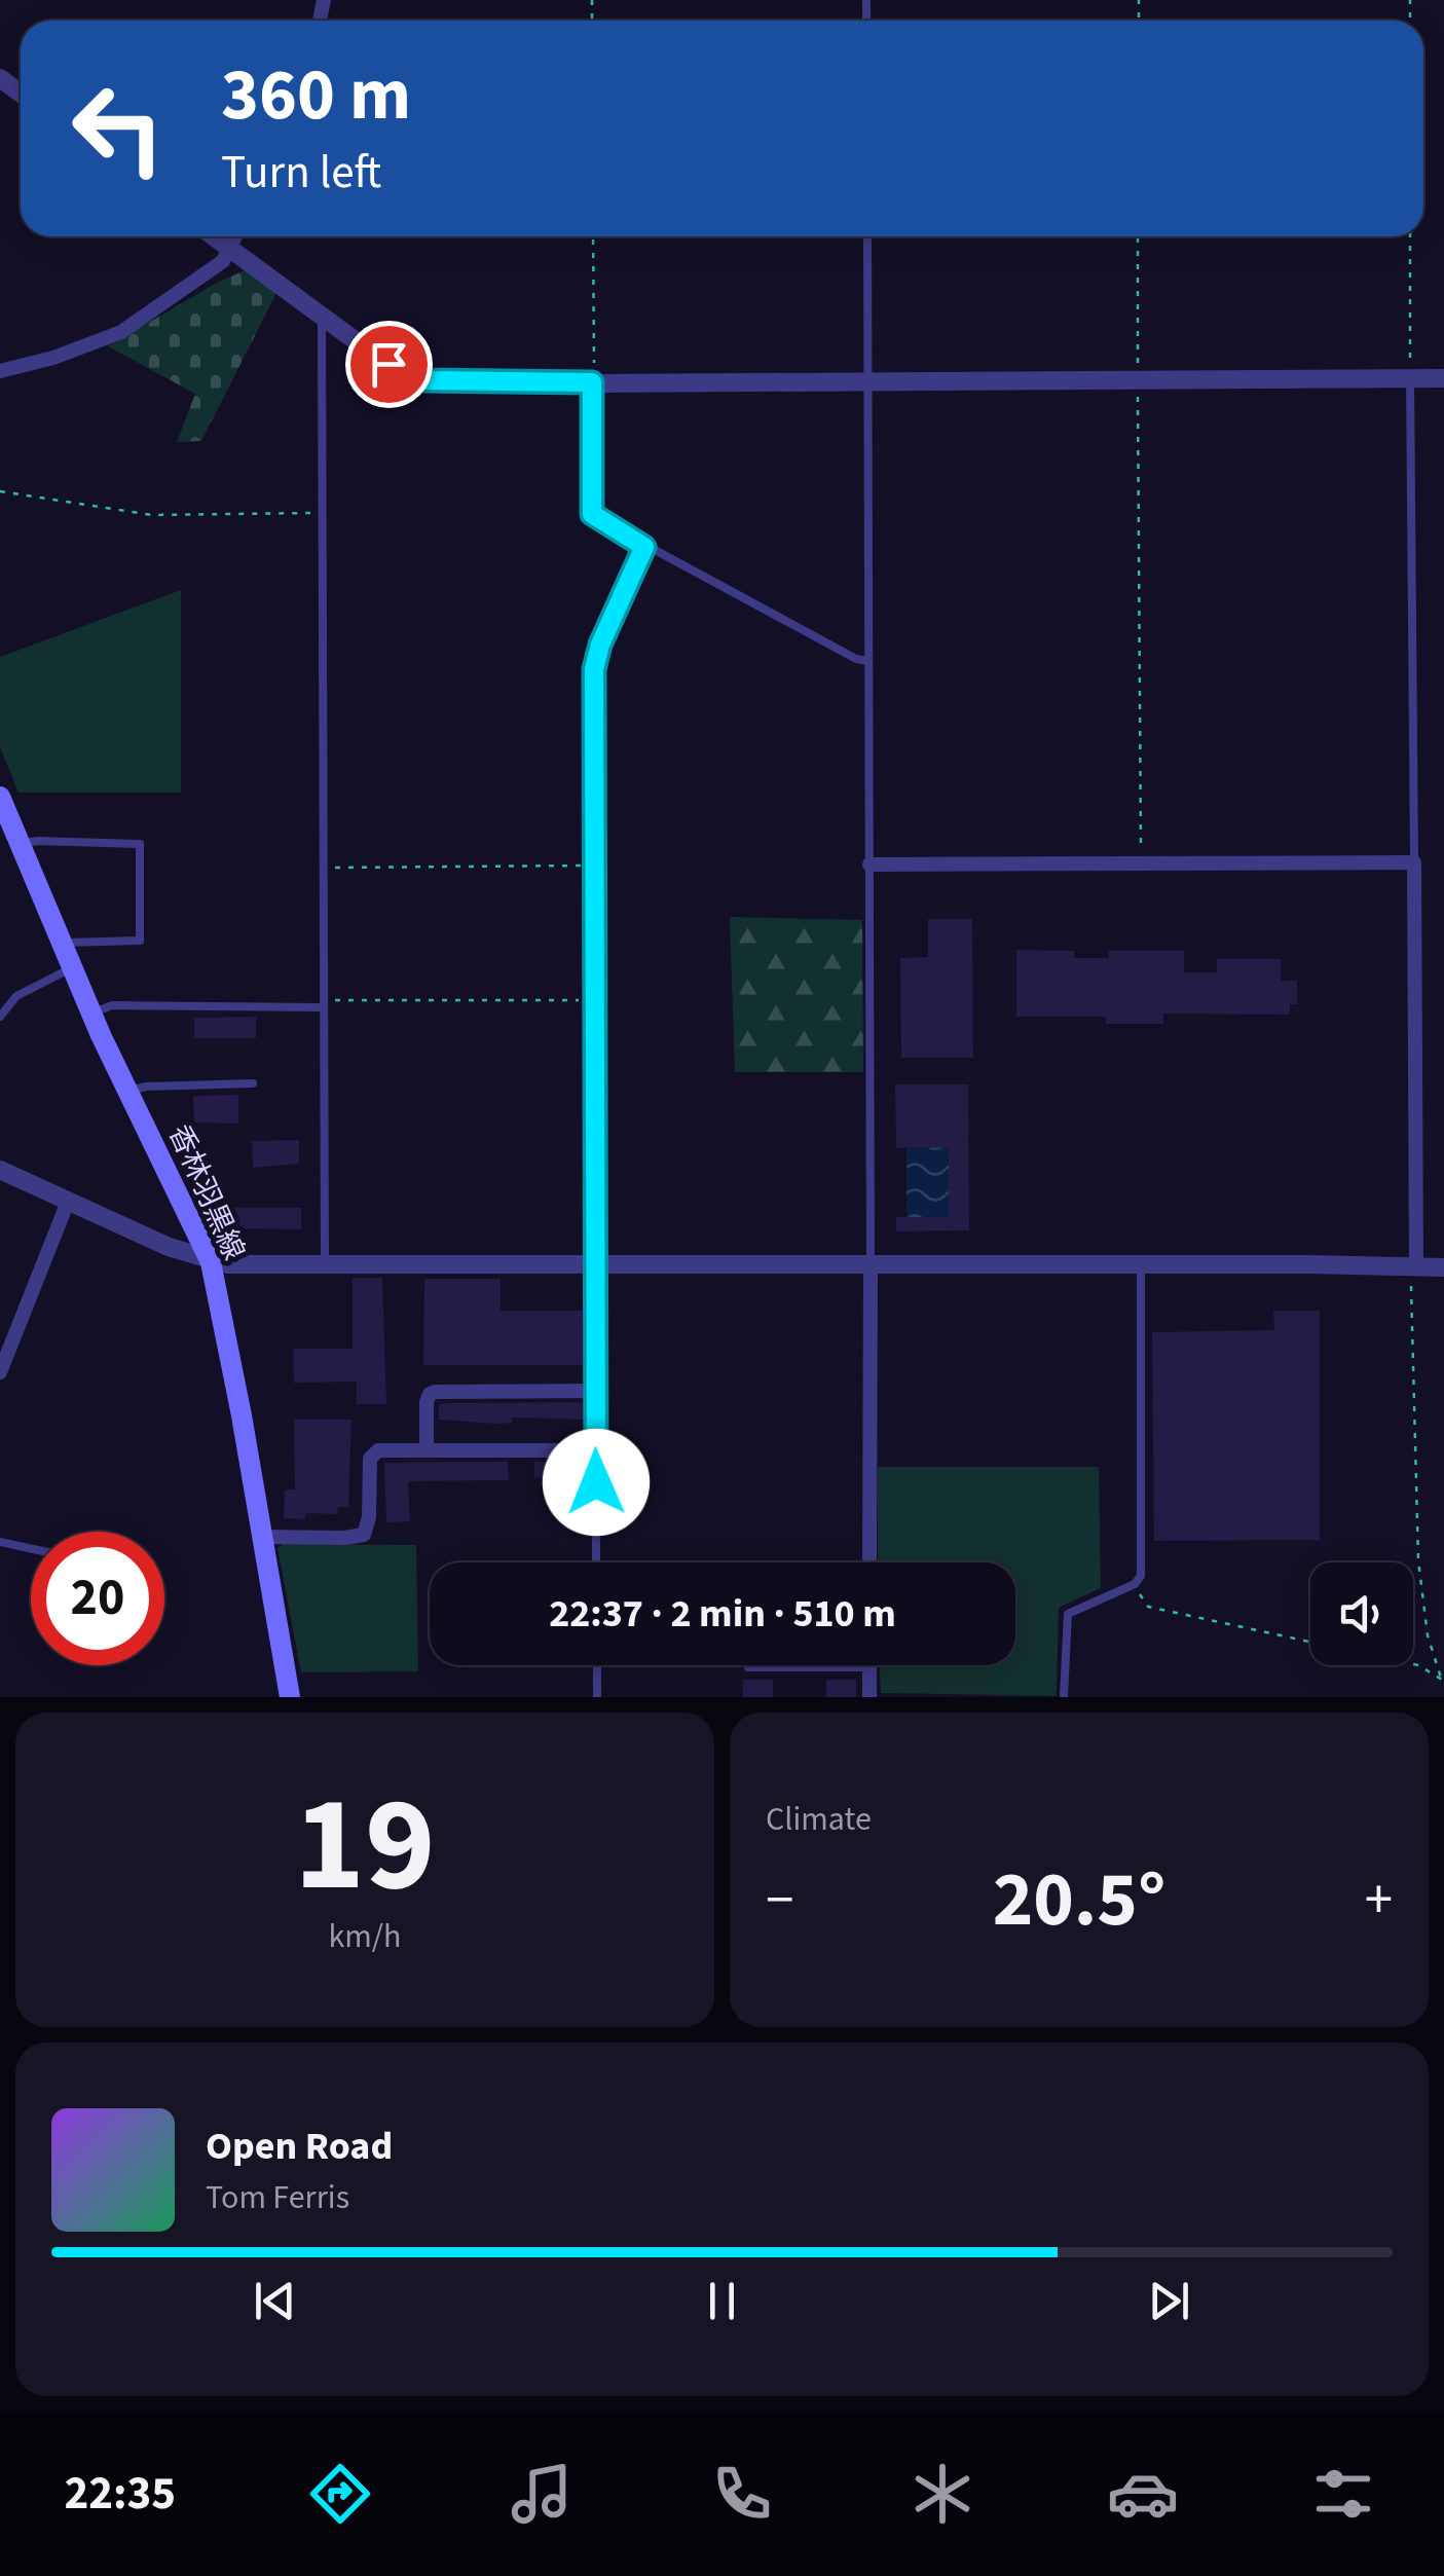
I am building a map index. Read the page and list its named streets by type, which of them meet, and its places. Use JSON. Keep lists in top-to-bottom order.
{
  "streets": {
    "main road": ["香林羽黒線"]
  },
  "page": {
    "turn": ["360 m", "Turn left"],
    "limit": "20",
    "trip": "22:37 · 2 min · 510 m",
    "tile": [
      ["19", "km/h"],
      "Climate"
    ],
    "heat": ["−", "20.5°", "+"],
    "song": ["Open Road", "Tom Ferris"],
    "tabs": "22:35"
  }
}
